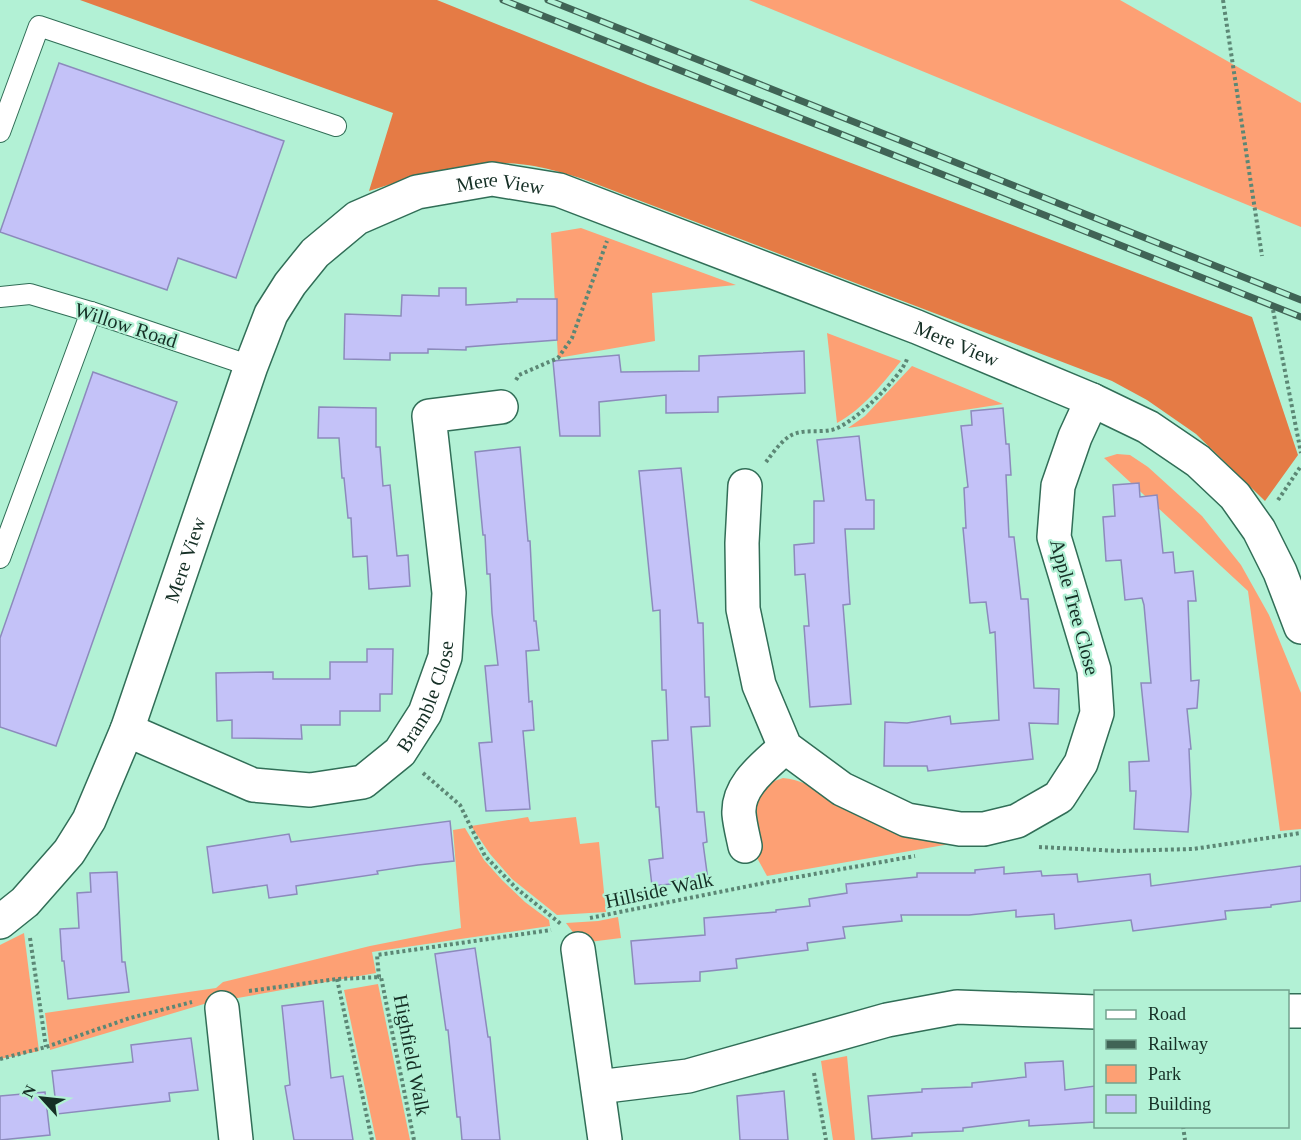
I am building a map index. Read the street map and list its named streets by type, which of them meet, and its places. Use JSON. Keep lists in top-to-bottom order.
{
  "streets": {
    "street": ["Mere View", "Apple Tree Close", "Bramble Close"],
    "lane": ["Willow Road"],
    "path": ["Hillside Walk", "Highfield Walk"]
  },
  "crossings": [
    ["Mere View", "Willow Road"],
    ["Mere View", "Apple Tree Close"],
    ["Mere View", "Bramble Close"]
  ],
  "legend": [
    "Road",
    "Railway",
    "Park",
    "Building"
  ],
  "north": "top left"
}
